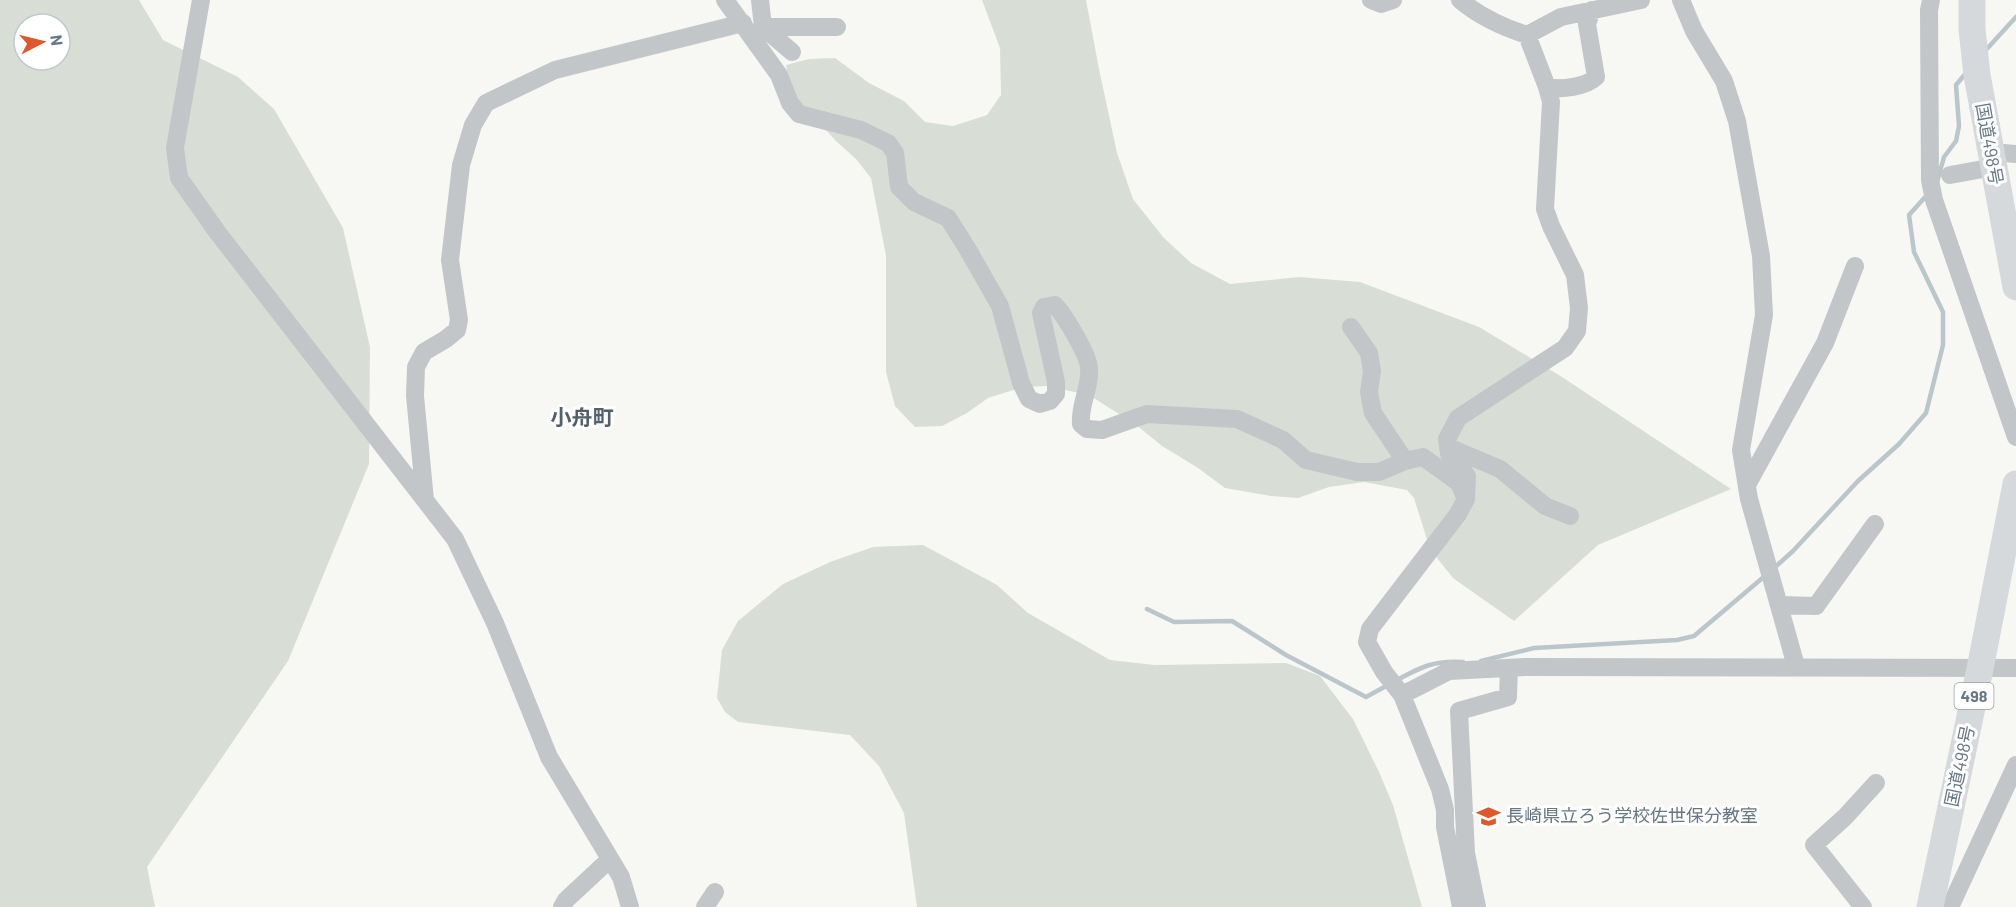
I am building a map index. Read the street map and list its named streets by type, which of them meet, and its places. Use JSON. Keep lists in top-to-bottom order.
{
  "streets": {
    "highway": ["国道498号", "498"]
  },
  "districts": ["小舟町"],
  "places": {
    "school or university": ["長崎県立ろう学校佐世保分教室"]
  },
  "north": "right"
}
